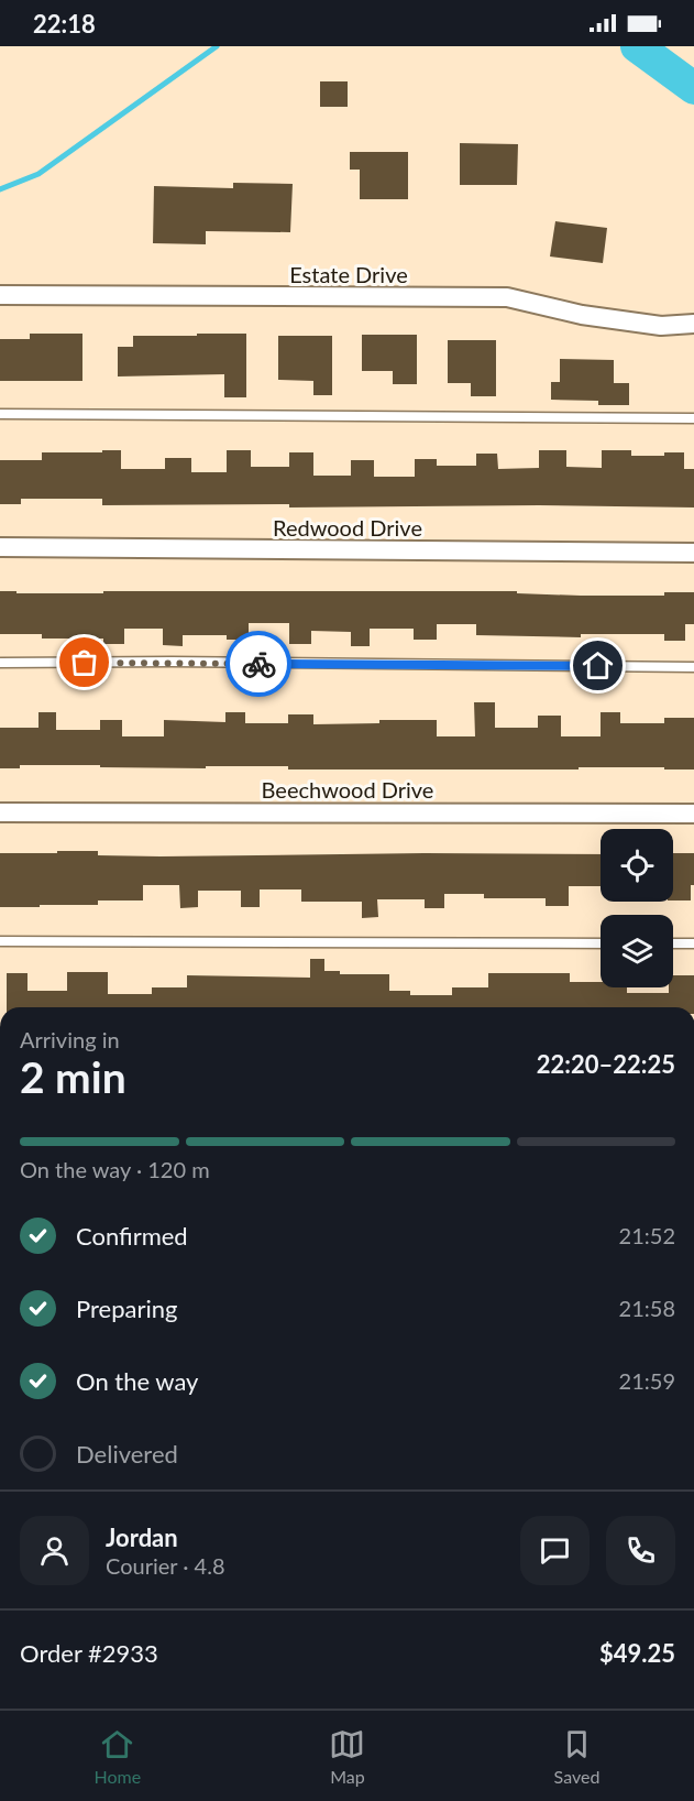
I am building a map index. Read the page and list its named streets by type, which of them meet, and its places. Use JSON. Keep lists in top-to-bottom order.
{
  "streets": {
    "street": ["Estate Drive", "Redwood Drive", "Beechwood Drive"]
  },
  "page": {
    "status": "22:18",
    "heading": ["2 min", "Arriving in", "22:20–22:25"],
    "panel": [
      "Jordan",
      "Courier · 4.8",
      "Order #2933",
      "$49.25"
    ],
    "bar": "On the way · 120 m",
    "list": [
      ["Confirmed", "21:52"],
      ["Preparing", "21:58"],
      ["On the way", "21:59"],
      "Delivered"
    ],
    "tabs": ["Home", "Map", "Saved"]
  }
}
